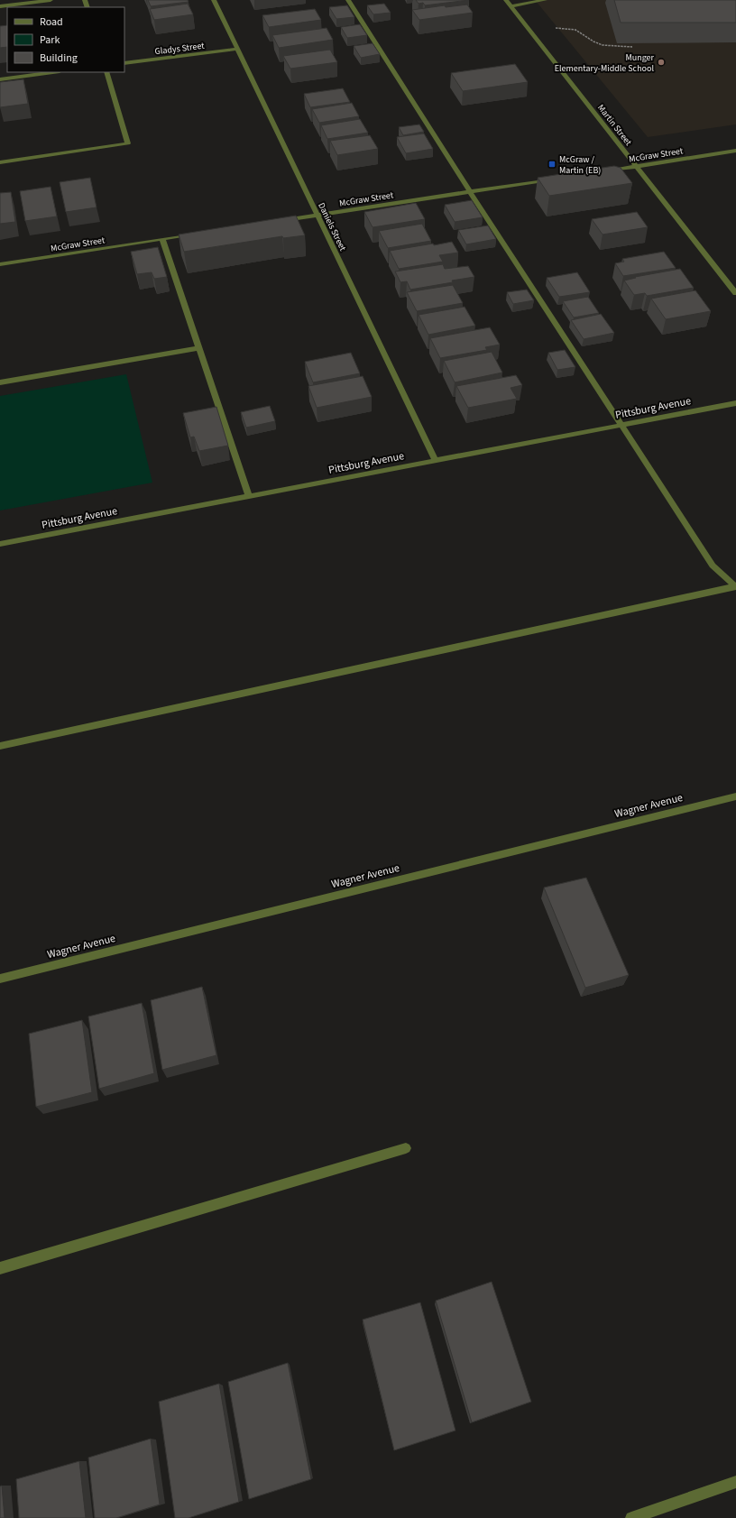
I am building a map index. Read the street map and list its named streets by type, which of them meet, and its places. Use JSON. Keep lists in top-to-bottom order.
{
  "streets": {
    "street": [
      "Gladys Street",
      "Martin Street",
      "McGraw Street",
      "Daniels Street",
      "Pittsburg Avenue",
      "Wagner Avenue"
    ]
  },
  "crossings": [
    ["Gladys Street", "Daniels Street"],
    ["Martin Street", "McGraw Street"],
    ["McGraw Street", "Daniels Street"],
    ["Daniels Street", "Pittsburg Avenue"]
  ],
  "places": {
    "other": ["Munger Elementary-Middle School"],
    "transit": ["McGraw / Martin (EB)"]
  },
  "legend": ["Road", "Park", "Building"]
}
